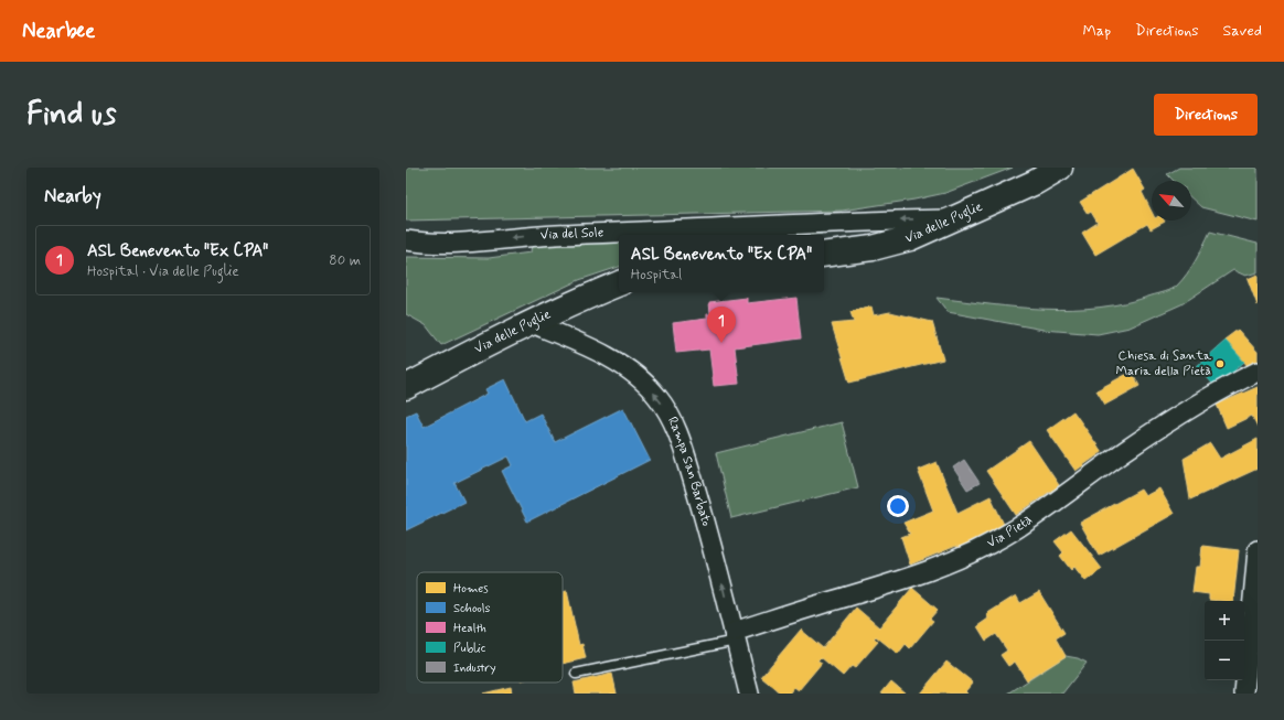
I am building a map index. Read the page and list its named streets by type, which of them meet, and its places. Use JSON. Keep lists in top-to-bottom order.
{
  "streets": {
    "street": [
      "Via delle Puglie",
      "Via del Sole",
      "Rampa San Barbato",
      "Via Pietà"
    ]
  },
  "crossings": [
    ["Via delle Puglie", "Via del Sole"],
    ["Via delle Puglie", "Rampa San Barbato"],
    ["Rampa San Barbato", "Via Pietà"]
  ],
  "one_way": ["Via del Sole", "Rampa San Barbato"],
  "places": ["Chiesa di Santa Maria della Pietà"],
  "legend": [
    "Homes",
    "Schools",
    "Health",
    "Public",
    "Industry"
  ],
  "north": "top left",
  "page": {
    "header": "Nearbee",
    "nav": ["Map", "Directions", "Saved"],
    "buttons": "Directions",
    "title": "Find us",
    "heading": "Nearby",
    "list": [
      {
        "mark": "1",
        "name": "ASL Benevento \"Ex CPA\"",
        "note": "Hospital · Via delle Puglie",
        "value": "80 m"
      }
    ],
    "popup": ["ASL Benevento \"Ex CPA\"", "Hospital"],
    "pins": "1",
    "map_buttons": ["+", "−"]
  }
}
